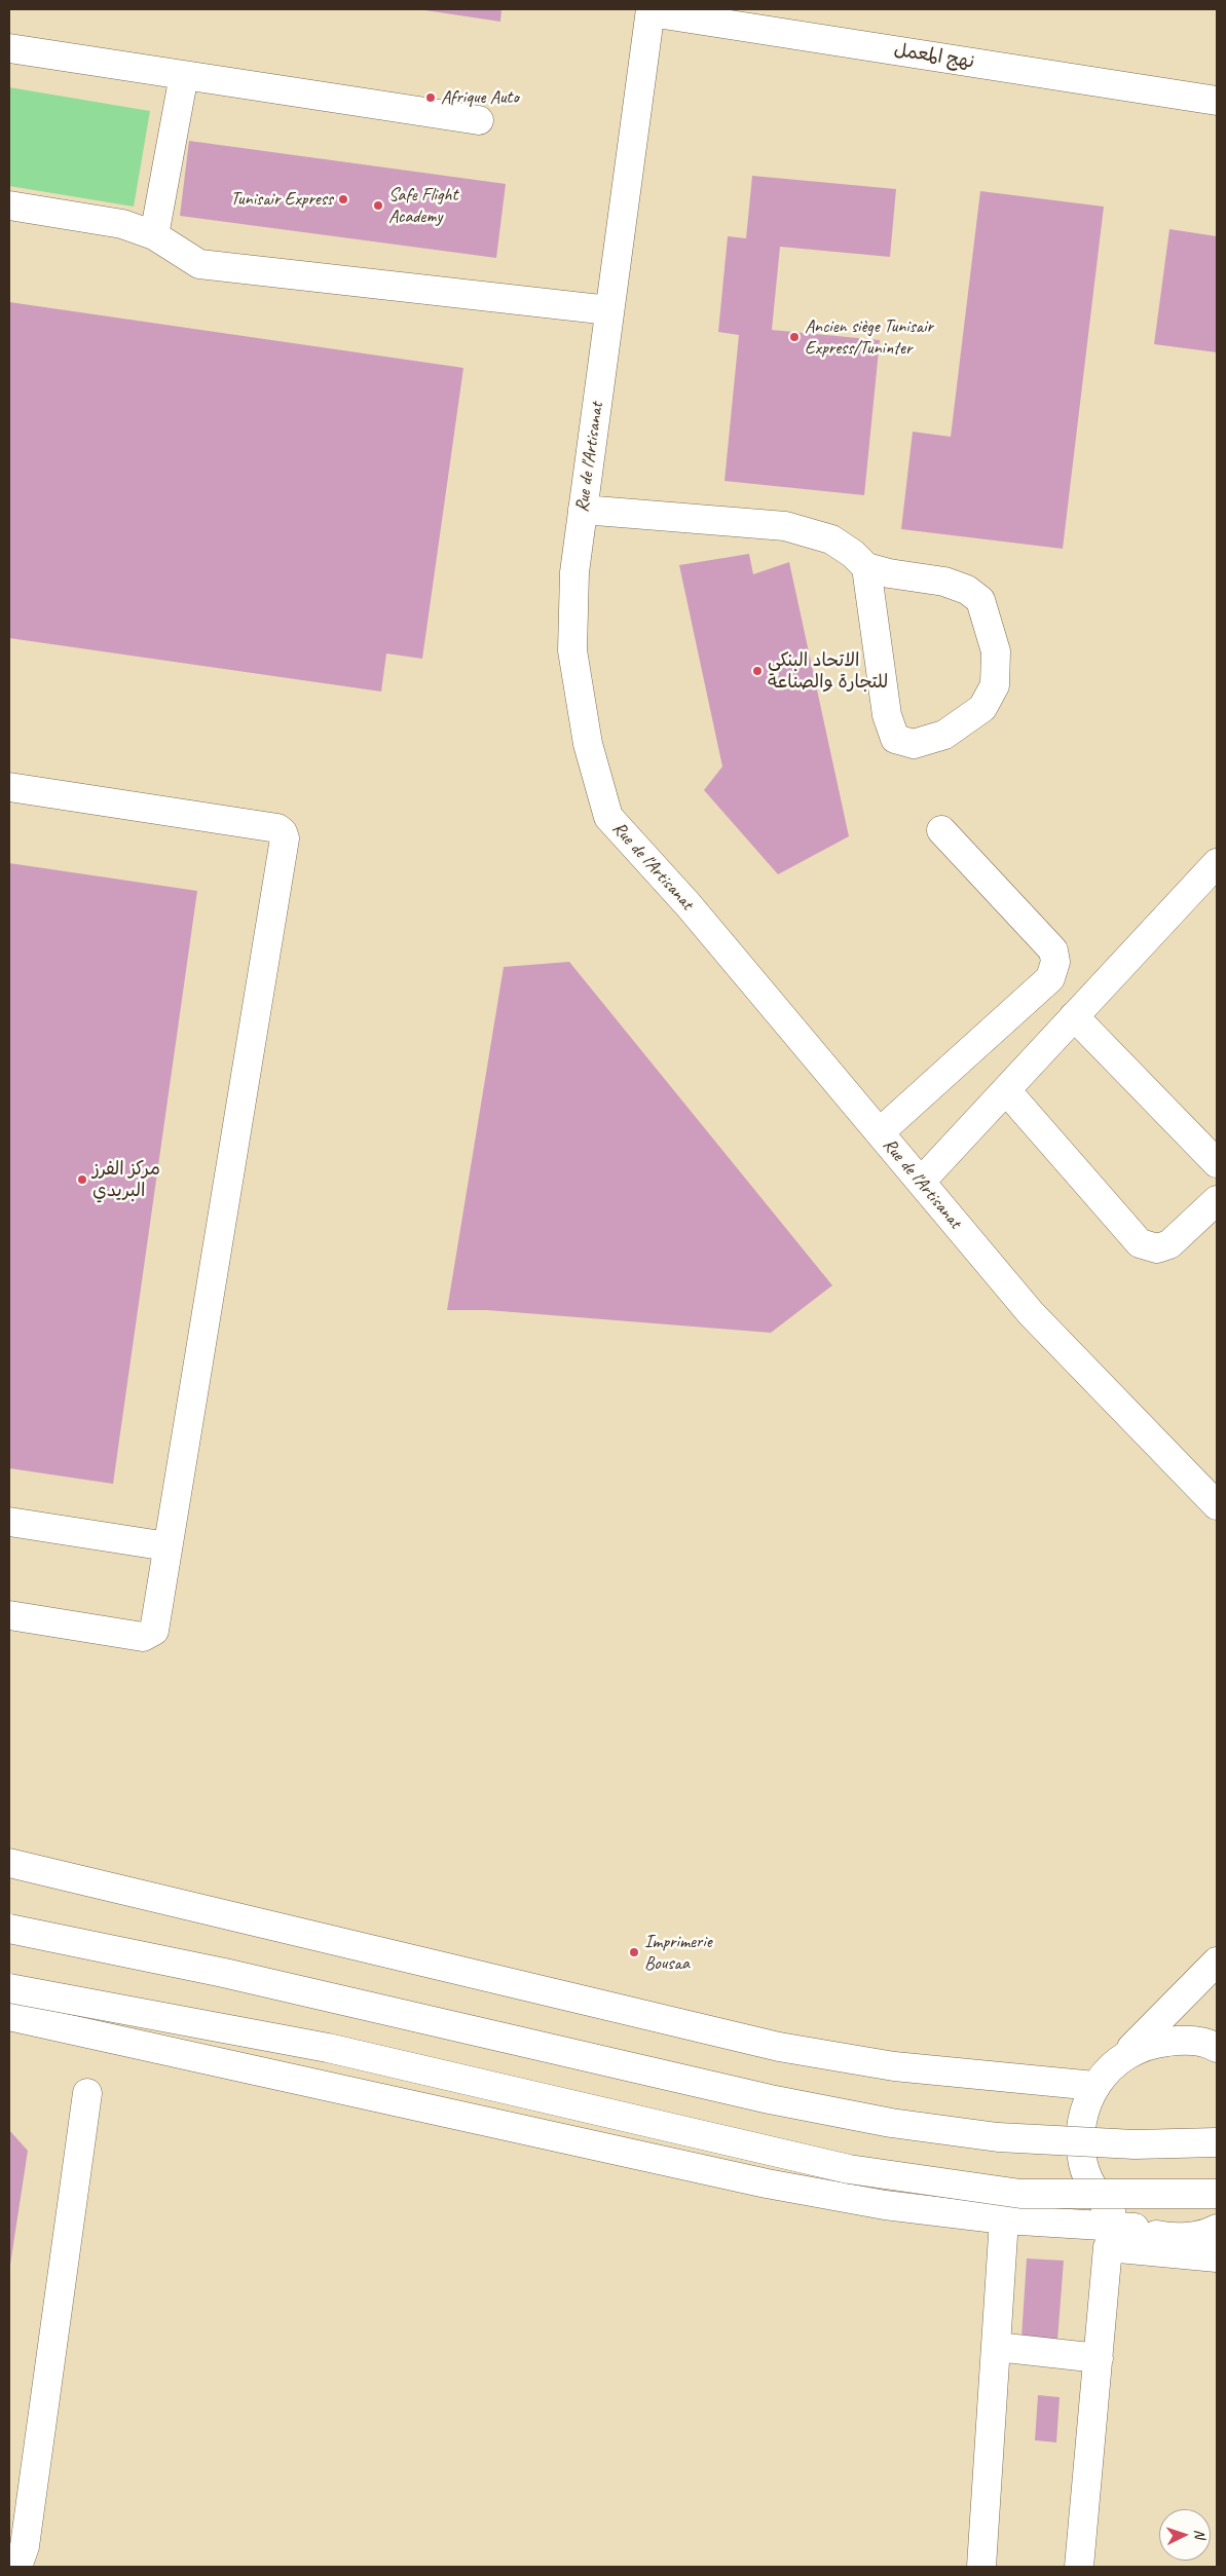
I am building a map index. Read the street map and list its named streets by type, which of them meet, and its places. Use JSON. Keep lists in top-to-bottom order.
{
  "streets": {
    "street": ["نهج المعمل", "Rue de l'Artisanat"]
  },
  "crossings": [
    ["نهج المعمل", "Rue de l'Artisanat"]
  ],
  "places": [
    "Afrique Auto",
    "Tunisair Express",
    "Safe Flight Academy",
    "Ancien siège Tunisair Express/Tuninter",
    "الاتحاد البنكي للتجارة والصناعة",
    "مركز الفرز البريدي",
    "Imprimerie Bousaa"
  ],
  "north": "right"
}
